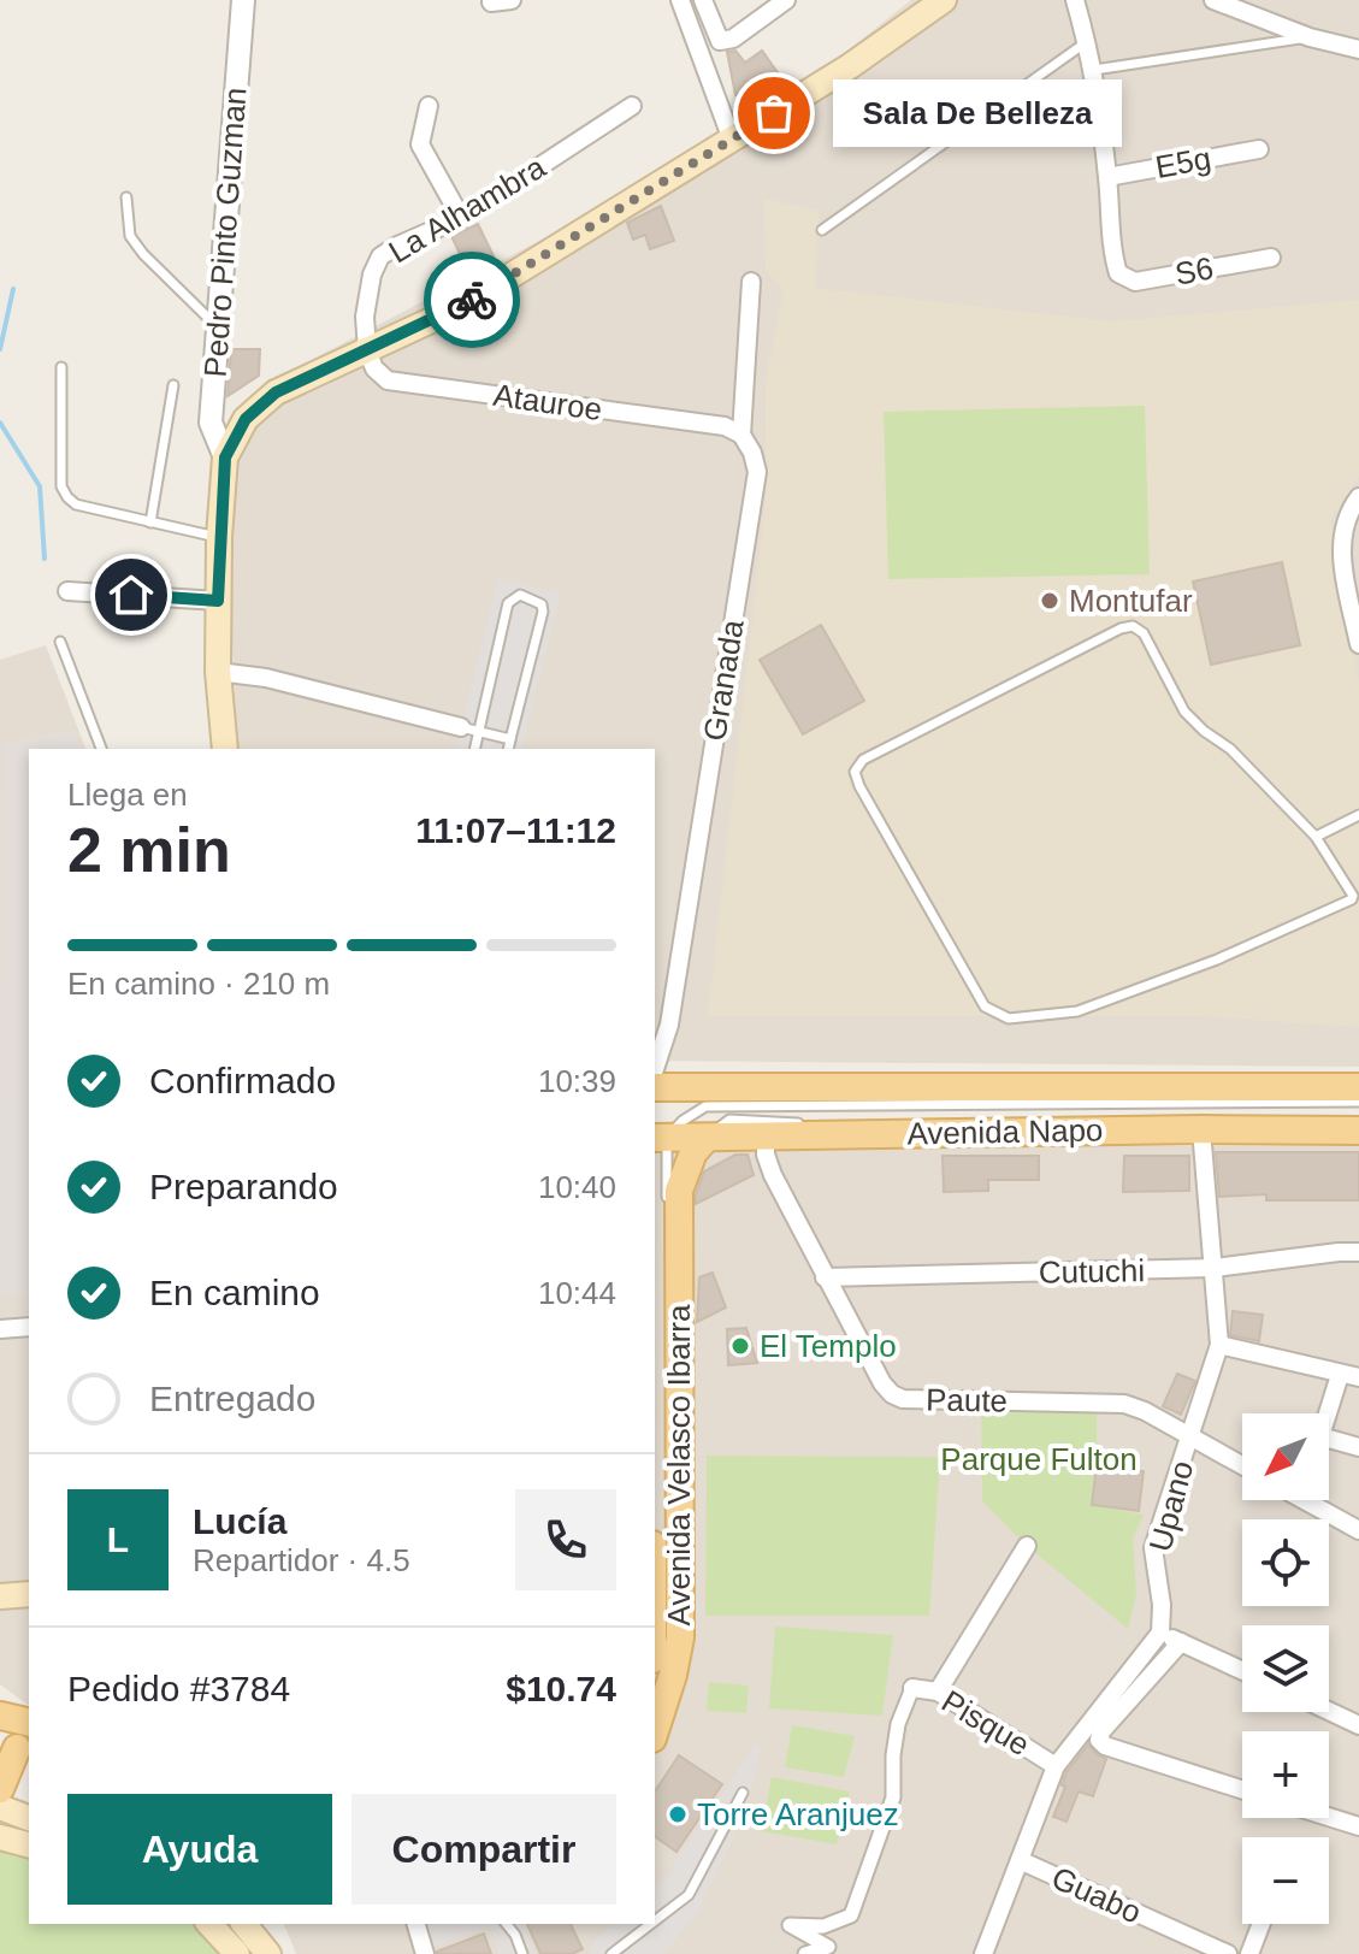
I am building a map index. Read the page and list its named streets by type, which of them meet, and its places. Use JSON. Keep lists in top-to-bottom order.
{
  "streets": {
    "main road": ["Pedro Pinto Guzman", "Avenida Napo", "Avenida Velasco Ibarra"],
    "street": [
      "E5g",
      "La Alhambra",
      "S6",
      "Atauroe",
      "Granada",
      "Cutuchi",
      "Paute",
      "Upano",
      "Pisque",
      "Guabo"
    ]
  },
  "crossings": [
    ["E5g", "S6"],
    ["La Alhambra", "Atauroe"],
    ["Atauroe", "Granada"],
    ["Avenida Napo", "Paute"],
    ["Avenida Napo", "Avenida Velasco Ibarra"],
    ["Avenida Napo", "Upano"],
    ["Cutuchi", "Paute"],
    ["Cutuchi", "Upano"],
    ["Paute", "Upano"]
  ],
  "parks": ["Parque Fulton"],
  "places": [
    "Sala De Belleza",
    "Montufar",
    "El Templo",
    "Torre Aranjuez"
  ],
  "north": "bottom left",
  "page": {
    "bubble": "Sala De Belleza",
    "heading": ["2 min", "Llega en", "11:07–11:12"],
    "panel": [
      "Lucía",
      "Repartidor · 4.5",
      "Pedido #3784",
      "$10.74"
    ],
    "bar": "En camino · 210 m",
    "list": [
      ["Confirmado", "10:39"],
      ["Preparando", "10:40"],
      ["En camino", "10:44"],
      "Entregado"
    ],
    "map_buttons": ["+", "−"],
    "round": "L",
    "buttons": ["Ayuda", "Compartir"]
  }
}
